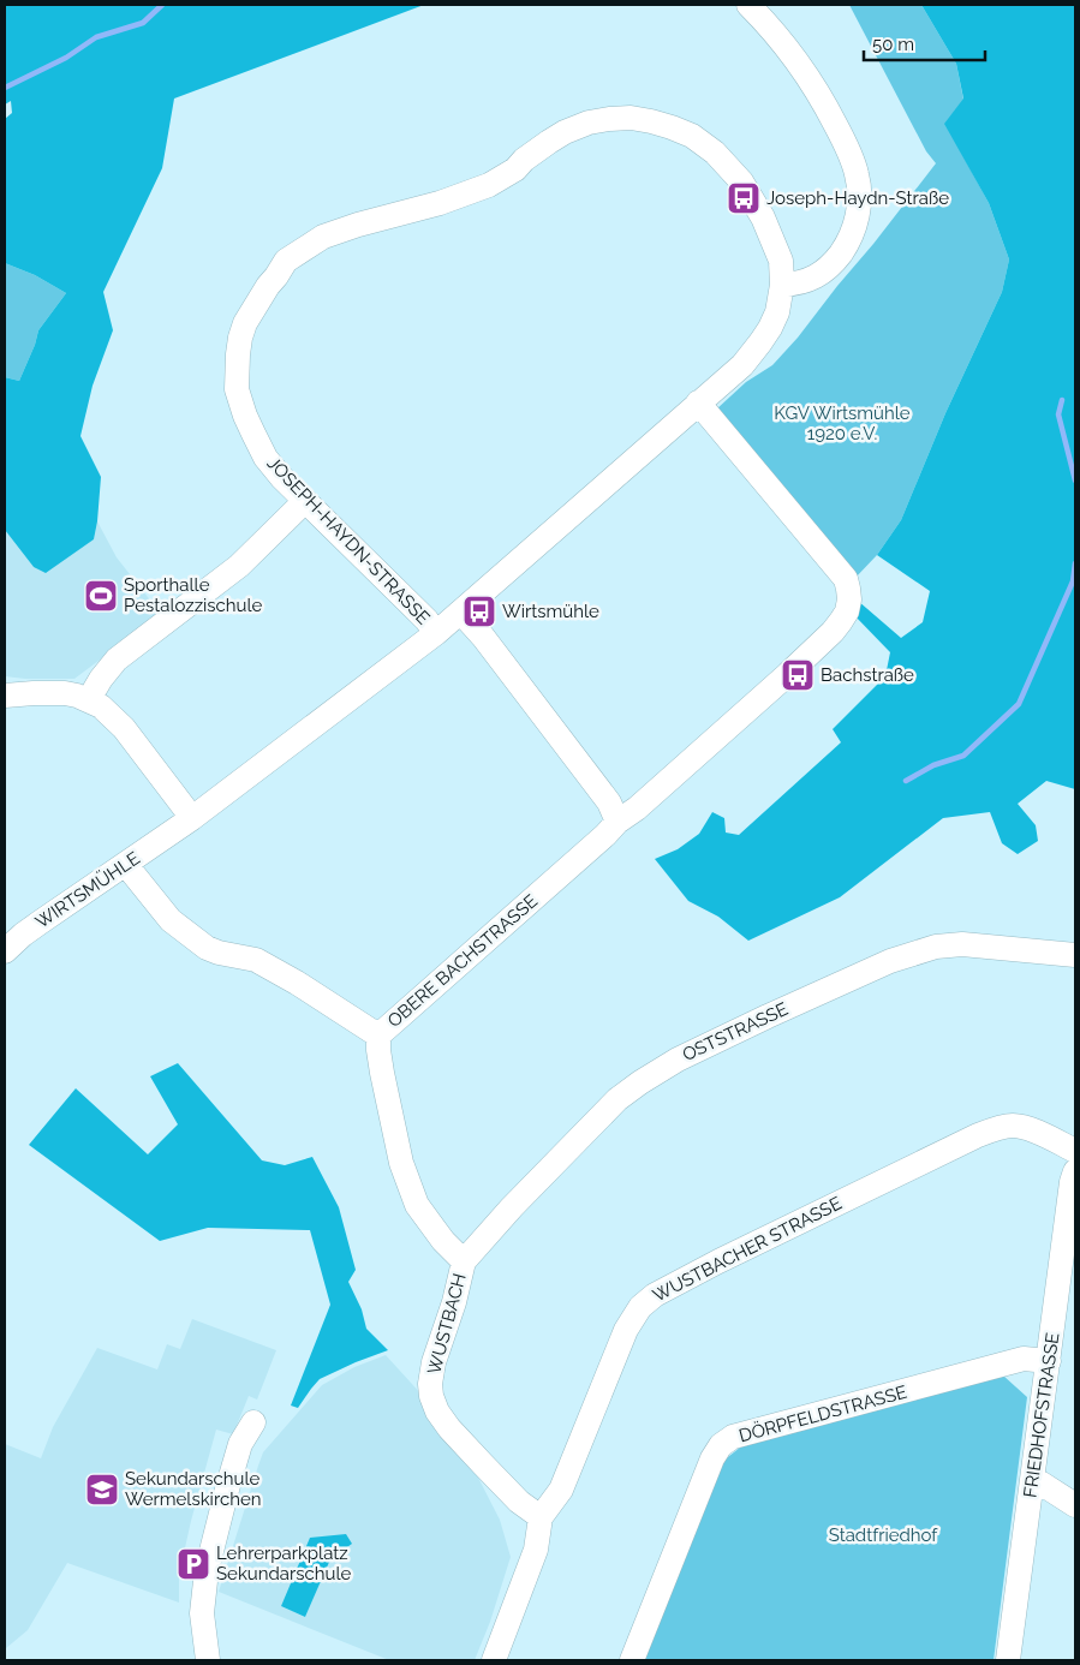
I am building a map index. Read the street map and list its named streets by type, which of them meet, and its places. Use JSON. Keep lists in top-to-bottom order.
{
  "streets": {
    "street": [
      "JOSEPH-HAYDN-STRASSE",
      "WIRTSMÜHLE",
      "OBERE BACHSTRASSE",
      "OSTSTRASSE",
      "WUSTBACHER STRASSE",
      "WUSTBACH",
      "DÖRPFELDSTRASSE",
      "FRIEDHOFSTRASSE"
    ]
  },
  "crossings": [
    ["JOSEPH-HAYDN-STRASSE", "WIRTSMÜHLE"],
    ["WIRTSMÜHLE", "OBERE BACHSTRASSE"],
    ["OBERE BACHSTRASSE", "WUSTBACH"],
    ["OSTSTRASSE", "WUSTBACH"],
    ["WUSTBACHER STRASSE", "WUSTBACH"],
    ["DÖRPFELDSTRASSE", "FRIEDHOFSTRASSE"]
  ],
  "parks": ["KGV Wirtsmühle 1920 e.V.", "Stadtfriedhof"],
  "places": {
    "bus stop": ["Joseph-Haydn-Straße", "Wirtsmühle", "Bachstraße"],
    "sports": ["Sporthalle Pestalozzischule"],
    "school or university": ["Sekundarschule Wermelskirchen"],
    "parking": ["Lehrerparkplatz Sekundarschule"]
  },
  "scale_bar": "50 m"
}
